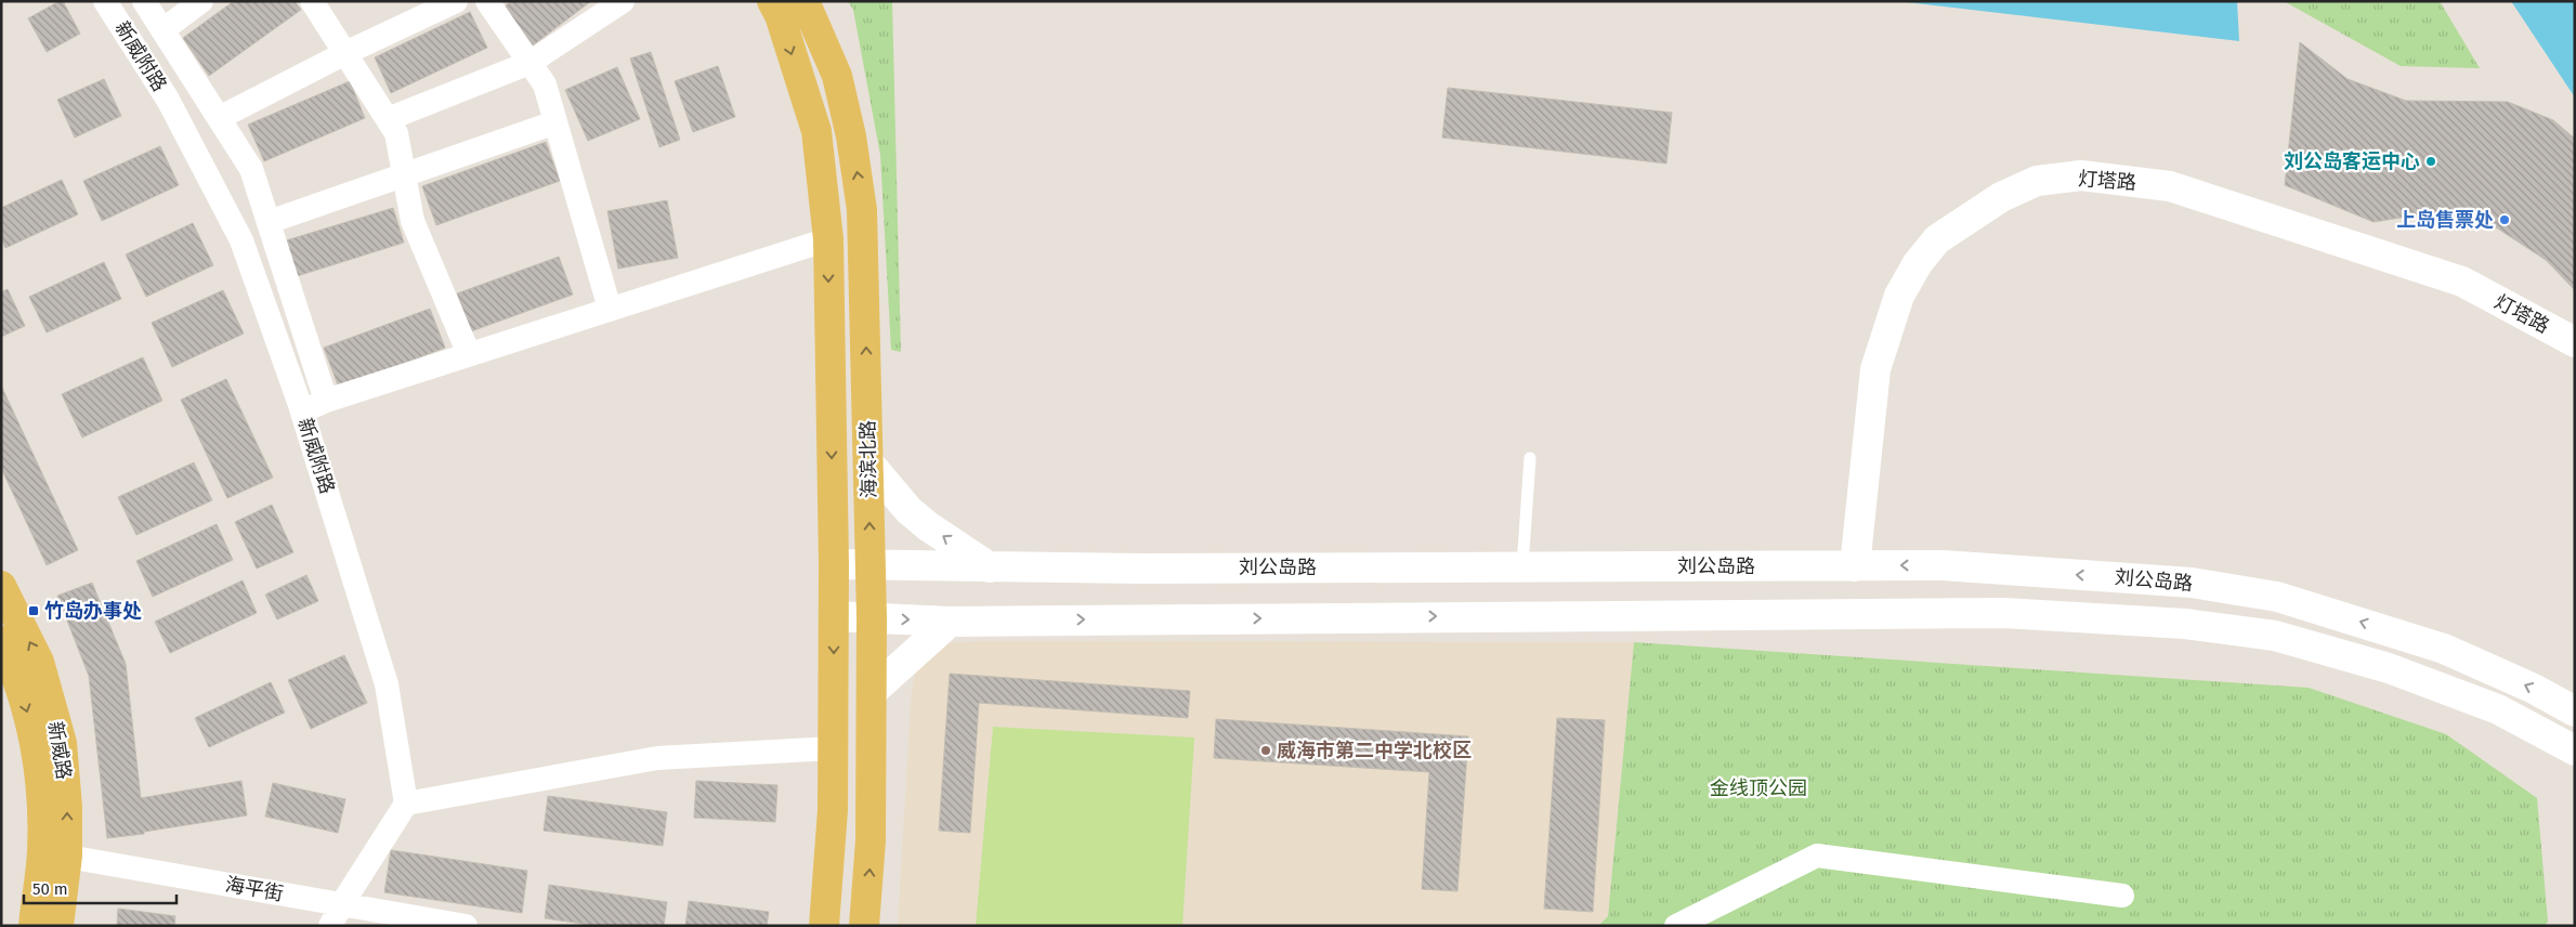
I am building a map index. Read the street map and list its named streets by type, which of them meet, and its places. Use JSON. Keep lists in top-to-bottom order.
{
  "streets": {
    "main road": [
      "灯塔路",
      "海滨北路",
      "刘公岛路",
      "新威路"
    ],
    "street": ["新威附路", "海平街"]
  },
  "crossings": [
    ["灯塔路", "刘公岛路"],
    ["海滨北路", "刘公岛路"],
    ["新威路", "海平街"]
  ],
  "parks": ["金线顶公园"],
  "places": {
    "other": ["刘公岛客运中心", "上岛售票处", "威海市第二中学北校区"],
    "transit": ["竹岛办事处"]
  },
  "scale_bar": "50 m"
}
